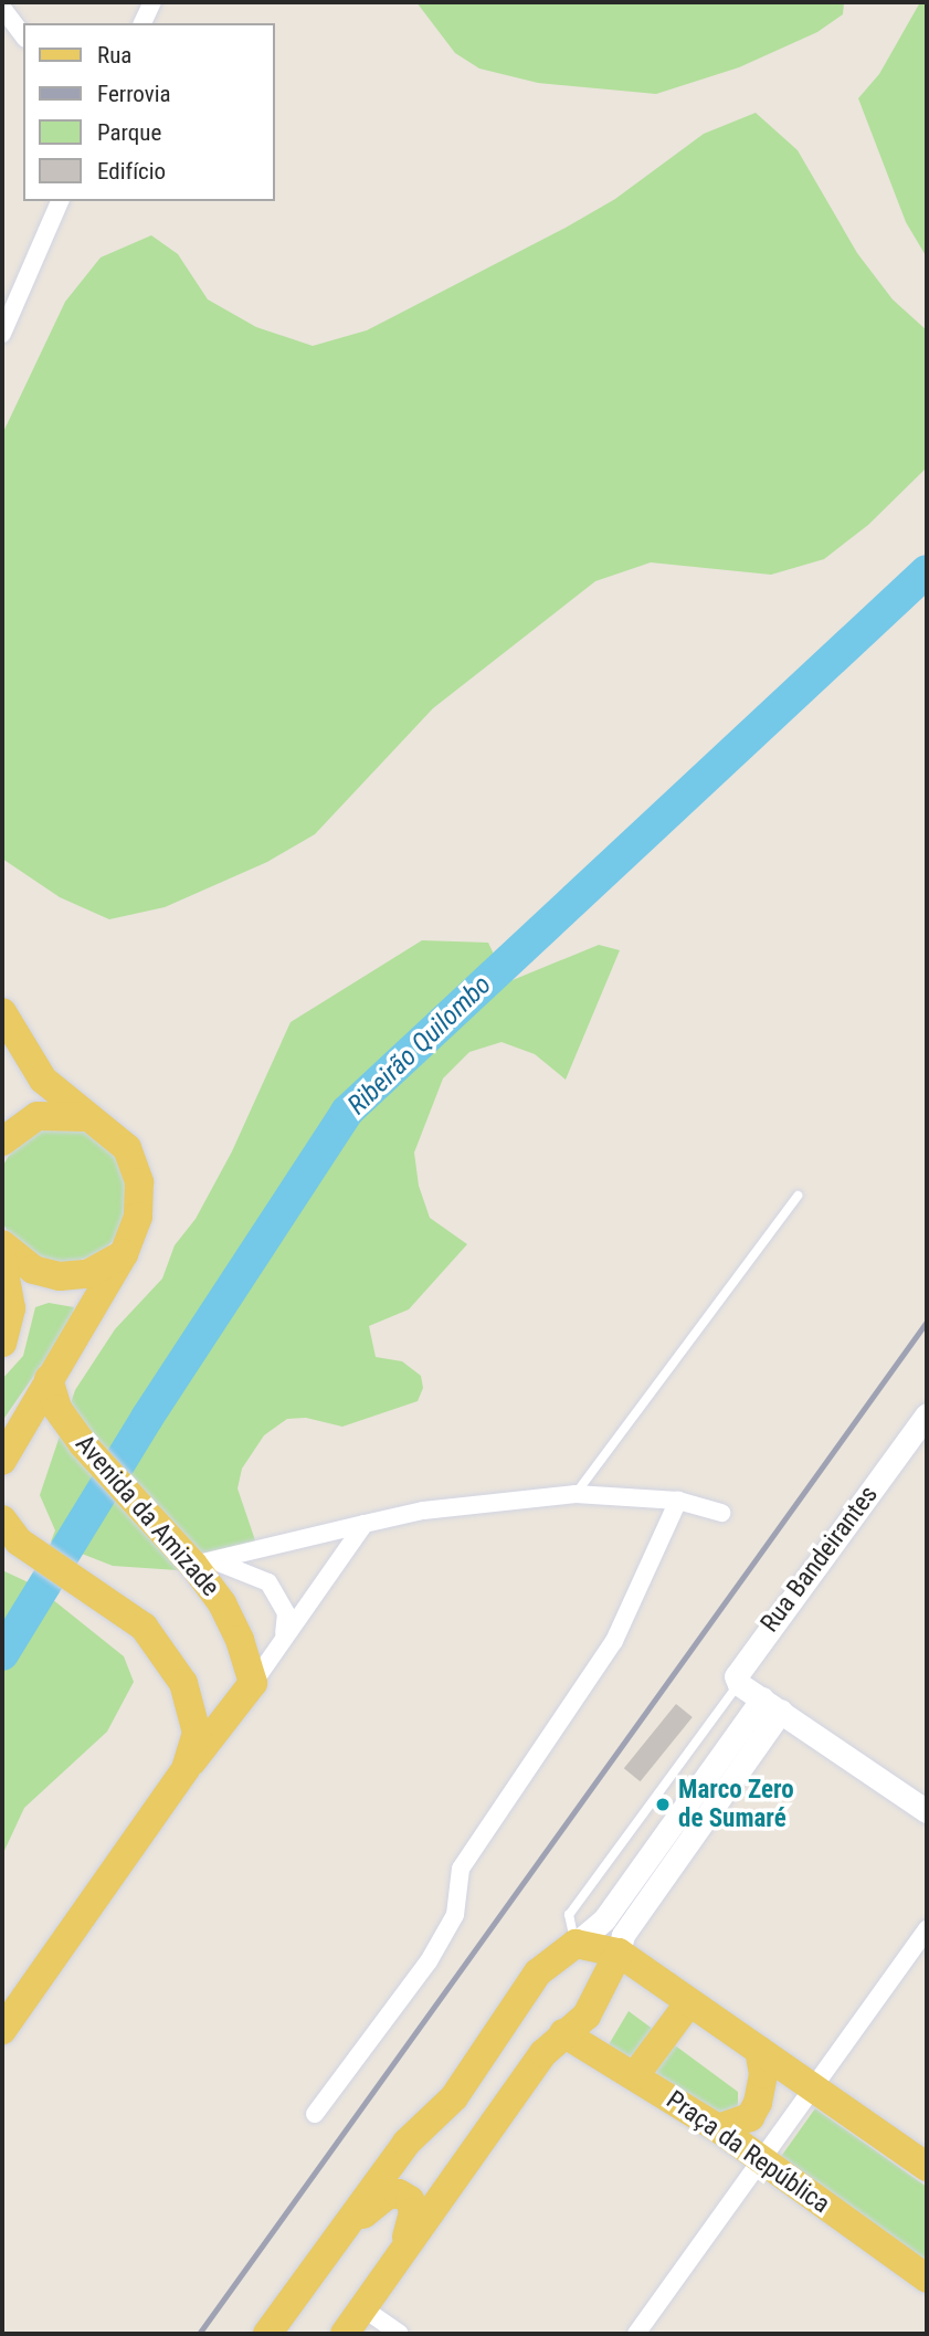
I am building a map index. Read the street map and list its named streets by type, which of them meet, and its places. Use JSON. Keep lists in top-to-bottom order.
{
  "streets": {
    "main road": ["Avenida da Amizade", "Praça da República"],
    "street": ["Rua Bandeirantes"]
  },
  "water": ["Ribeirão Quilombo"],
  "places": ["Marco Zero de Sumaré"],
  "legend": [
    "Rua",
    "Ferrovia",
    "Parque",
    "Edifício"
  ]
}
